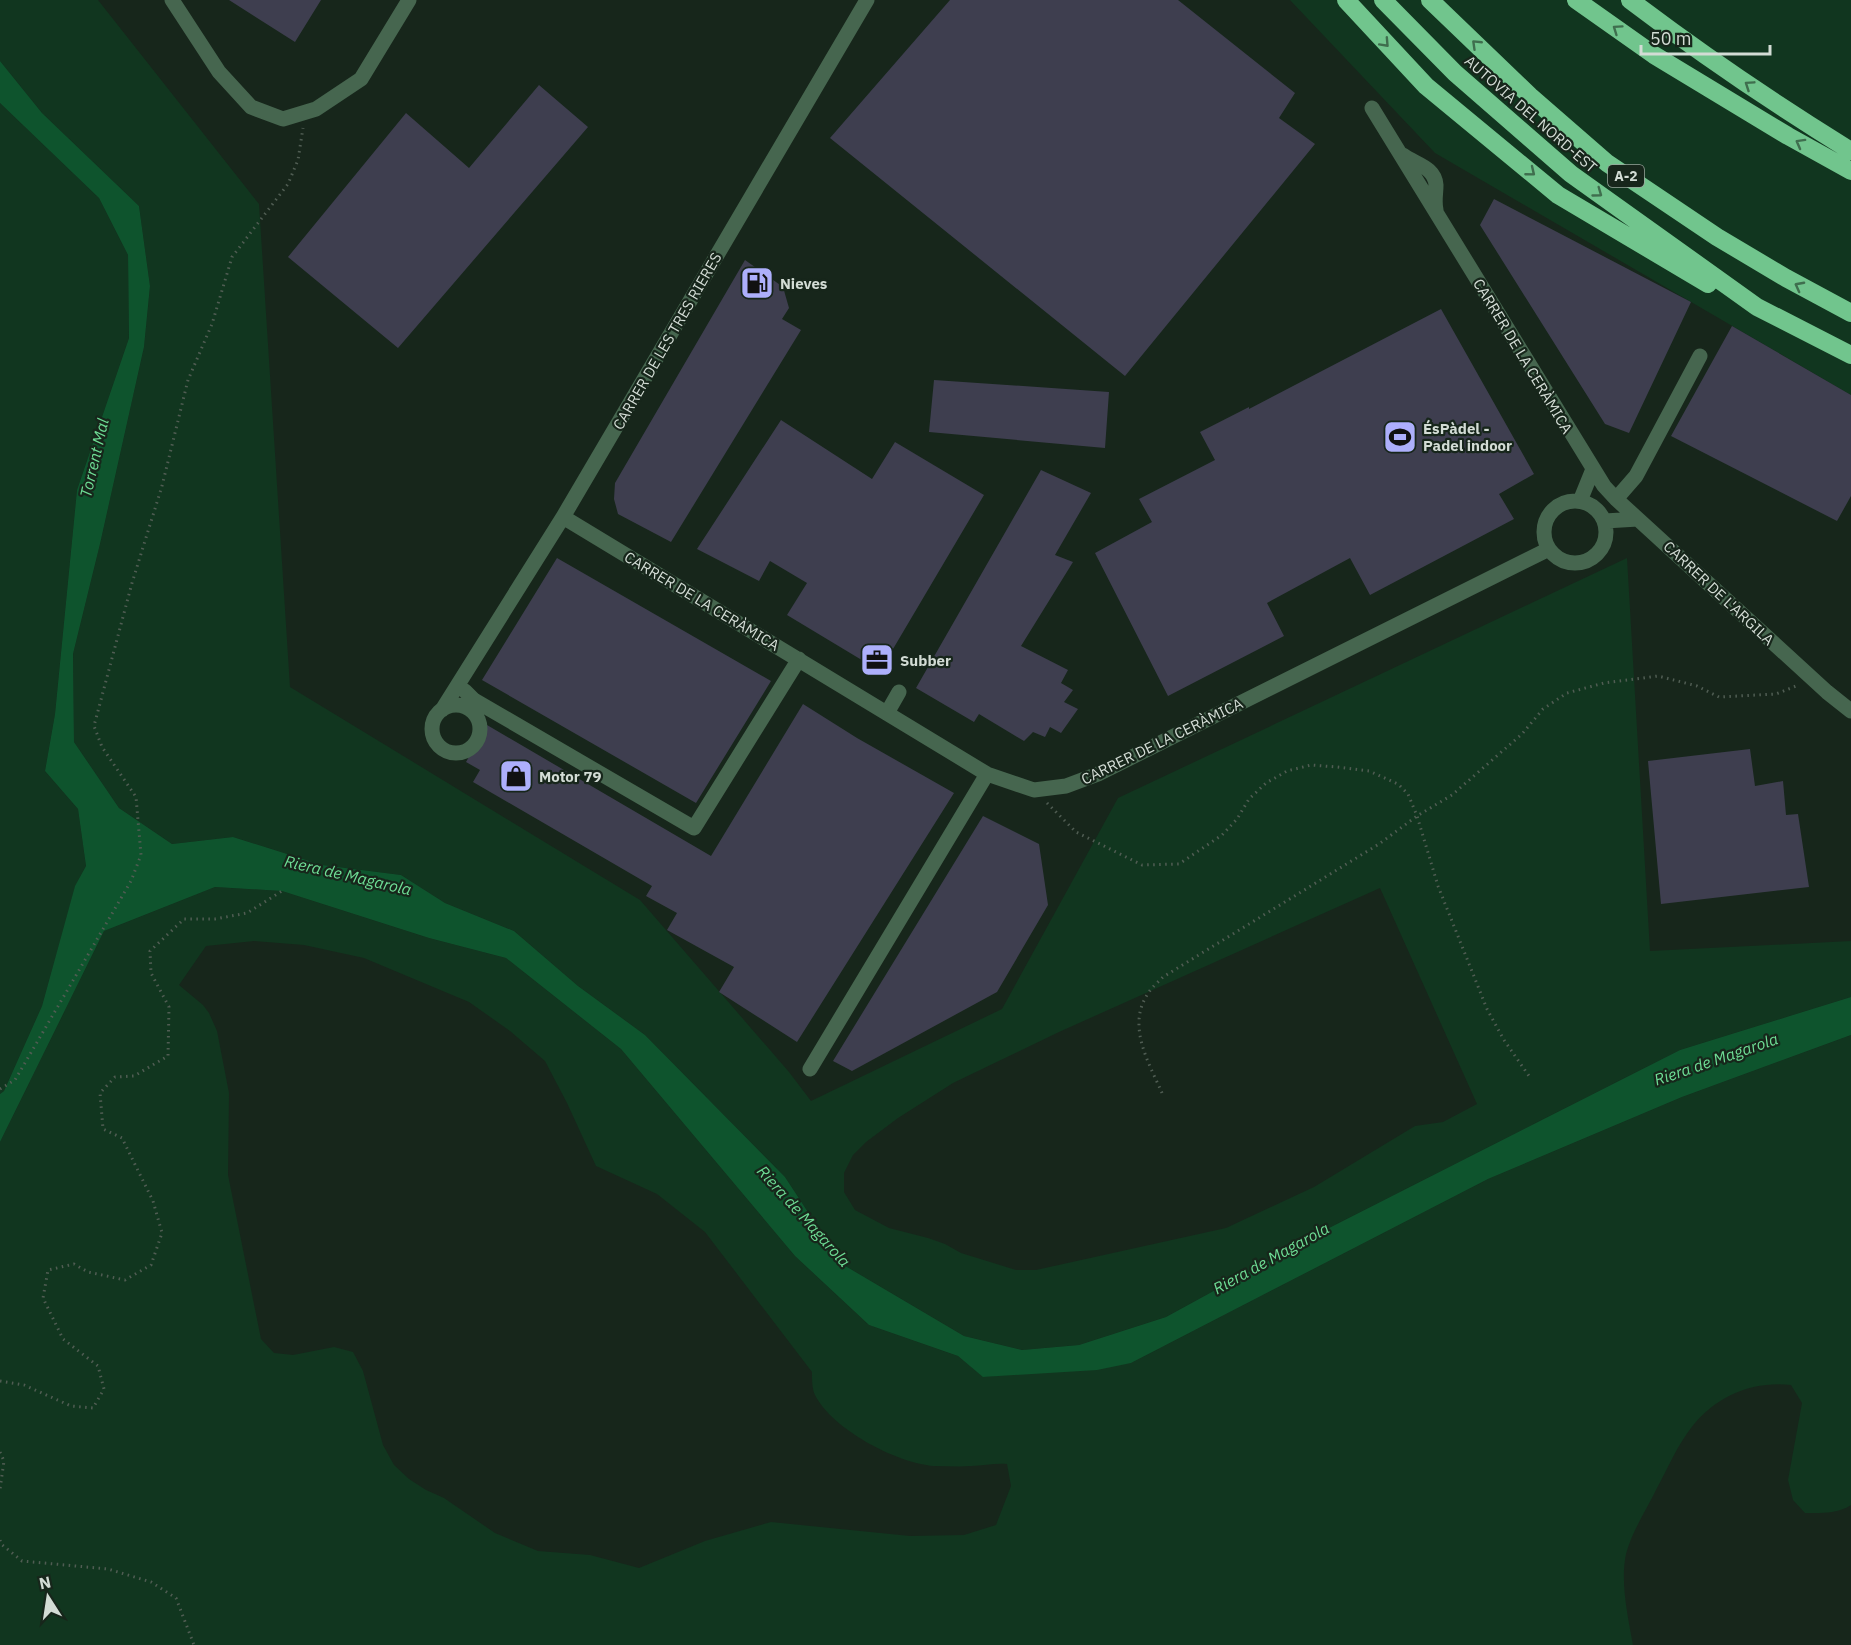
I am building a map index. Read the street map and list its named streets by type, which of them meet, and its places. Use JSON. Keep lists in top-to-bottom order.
{
  "streets": {
    "highway": ["AUTOVIA DEL NORD-EST", "A-2"],
    "street": ["CARRER DE LES TRES RIERES", "CARRER DE LA CERÀMICA", "CARRER DE L'ARGILA"]
  },
  "crossings": [
    ["CARRER DE LES TRES RIERES", "CARRER DE LA CERÀMICA"],
    ["CARRER DE LA CERÀMICA", "CARRER DE L'ARGILA"]
  ],
  "water": ["Torrent Mal", "Riera de Magarola"],
  "places": {
    "fuel station": ["Nieves"],
    "sports": ["ÉsPàdel - Padel indoor"],
    "office": ["Subber"],
    "shop": ["Motor 79"]
  },
  "scale_bar": "50 m",
  "north": "top"
}
